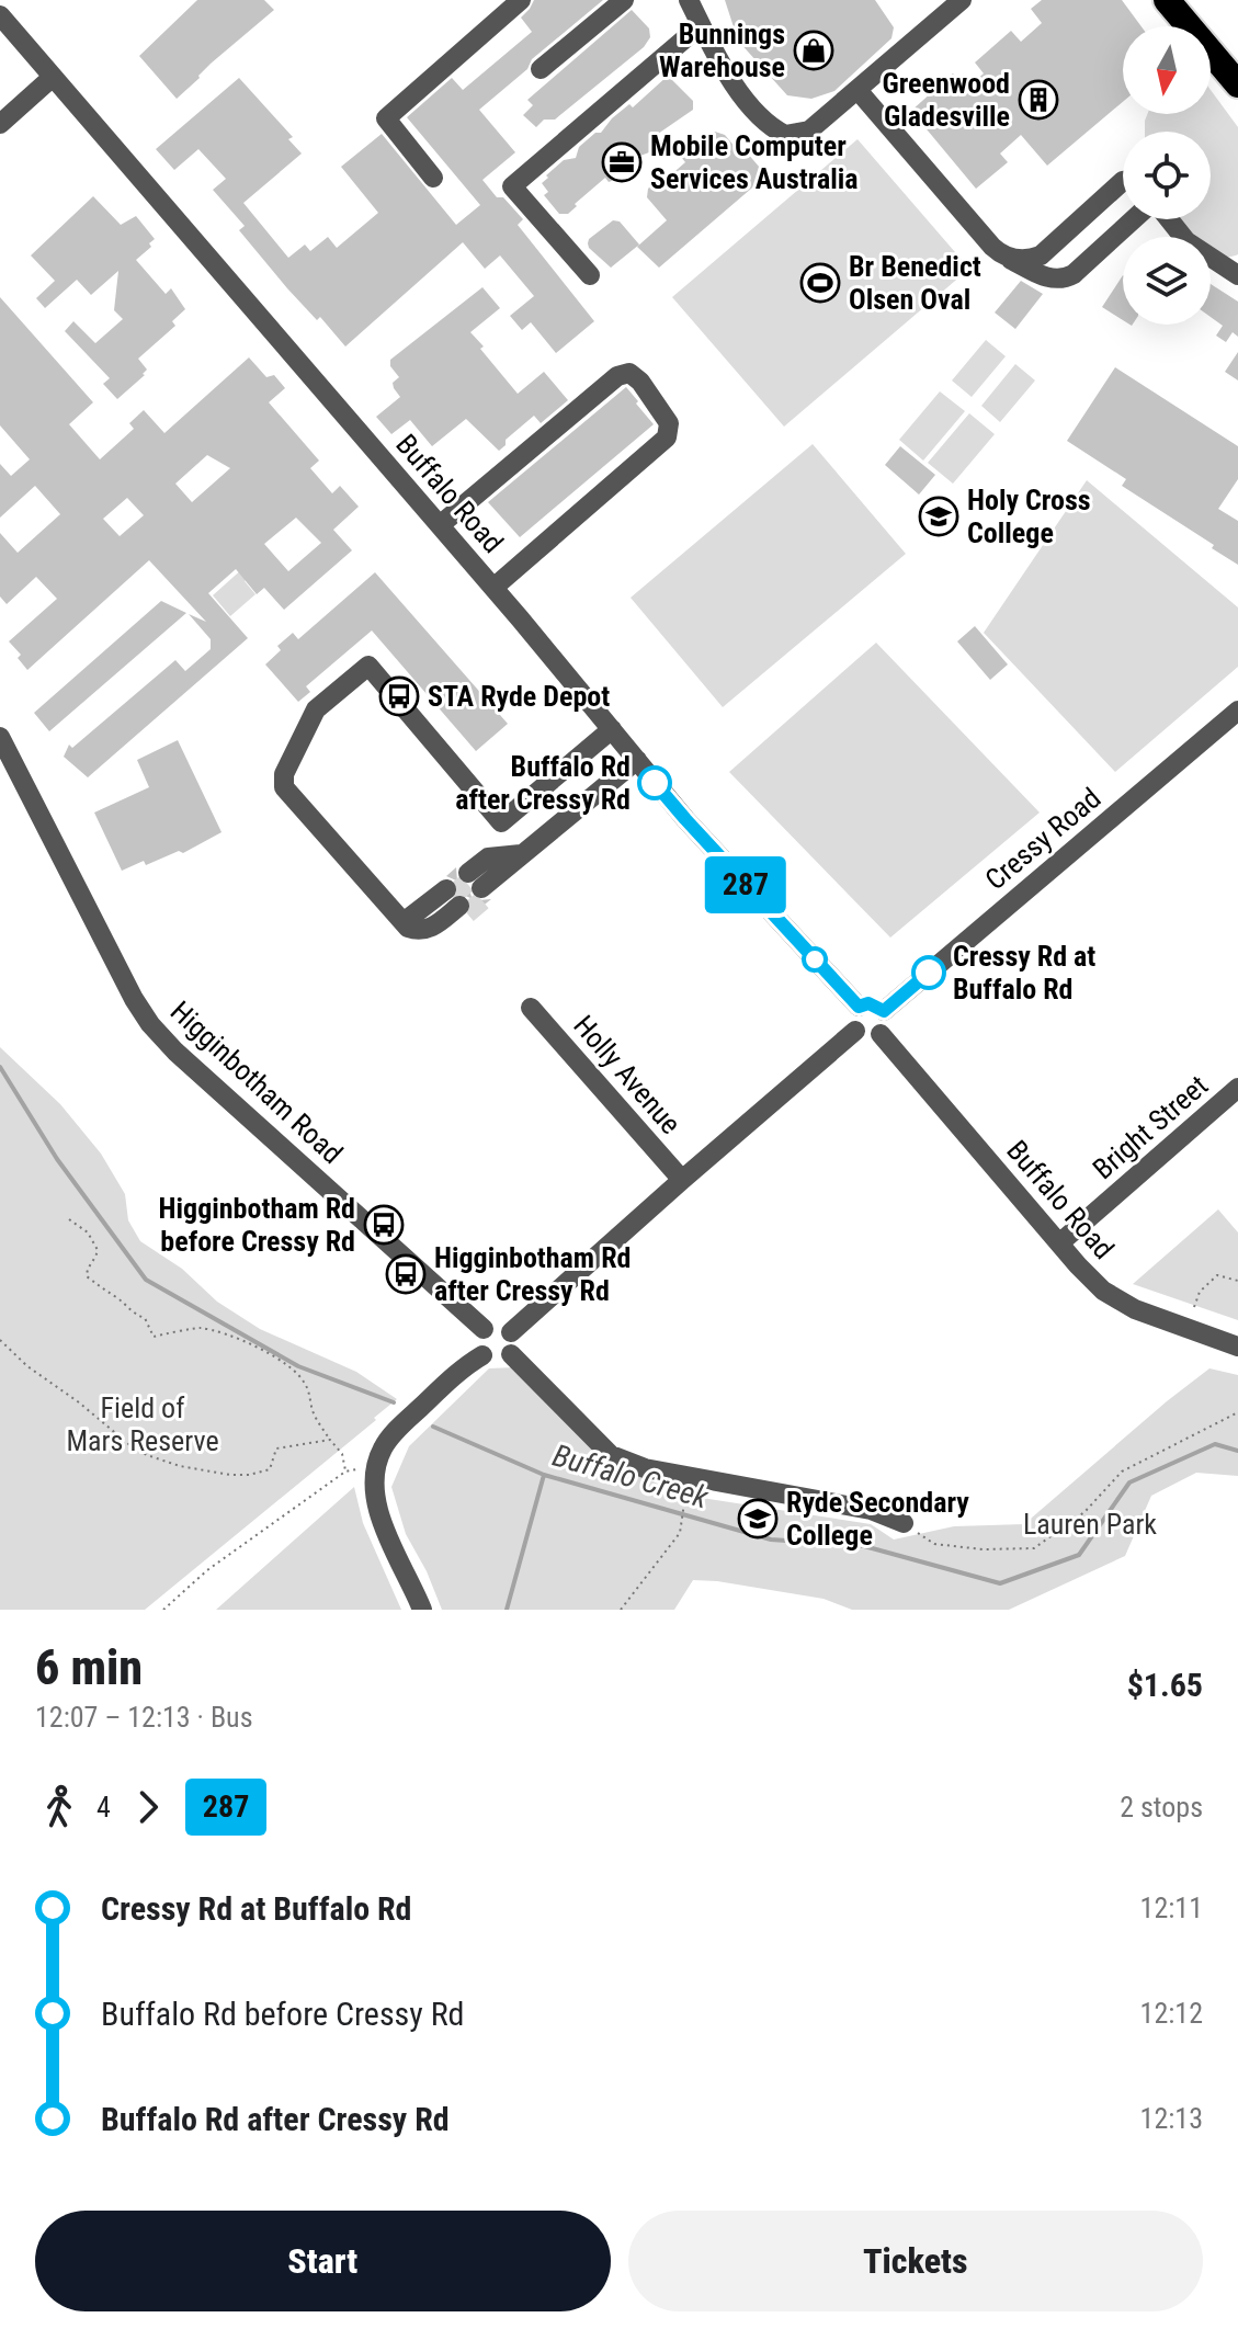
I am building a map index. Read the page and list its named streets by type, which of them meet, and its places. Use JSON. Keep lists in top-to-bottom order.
{
  "streets": {
    "street": [
      "Buffalo Road",
      "Cressy Road",
      "Holly Avenue",
      "Higginbotham Road",
      "Bright Street"
    ]
  },
  "crossings": [
    ["Buffalo Road", "Cressy Road"],
    ["Buffalo Road", "Bright Street"]
  ],
  "water": ["Buffalo Creek"],
  "parks": ["Field of Mars Reserve", "Lauren Park"],
  "places": {
    "shop": ["Bunnings Warehouse"],
    "building": ["Greenwood Gladesville"],
    "office": ["Mobile Computer Services Australia"],
    "sports": ["Br Benedict Olsen Oval"],
    "school or university": ["Holy Cross College", "Ryde Secondary College"],
    "bus stop": ["STA Ryde Depot", "Higginbotham Rd before Cressy Rd", "Higginbotham Rd after Cressy Rd"],
    "other": ["Buffalo Rd after Cressy Rd", "Cressy Rd at Buffalo Rd"]
  },
  "lines": ["bus line 287"],
  "north": "bottom",
  "page": {
    "on_map": "287",
    "heading": ["6 min", "12:07 – 12:13 · Bus", "$1.65"],
    "legs": ["4", "287", "2 stops"],
    "list": [
      {
        "name": "Cressy Rd at Buffalo Rd",
        "value": "12:11"
      },
      {
        "name": "Buffalo Rd before Cressy Rd",
        "value": "12:12"
      },
      {
        "name": "Buffalo Rd after Cressy Rd",
        "value": "12:13"
      }
    ],
    "buttons": ["Start", "Tickets"]
  }
}
